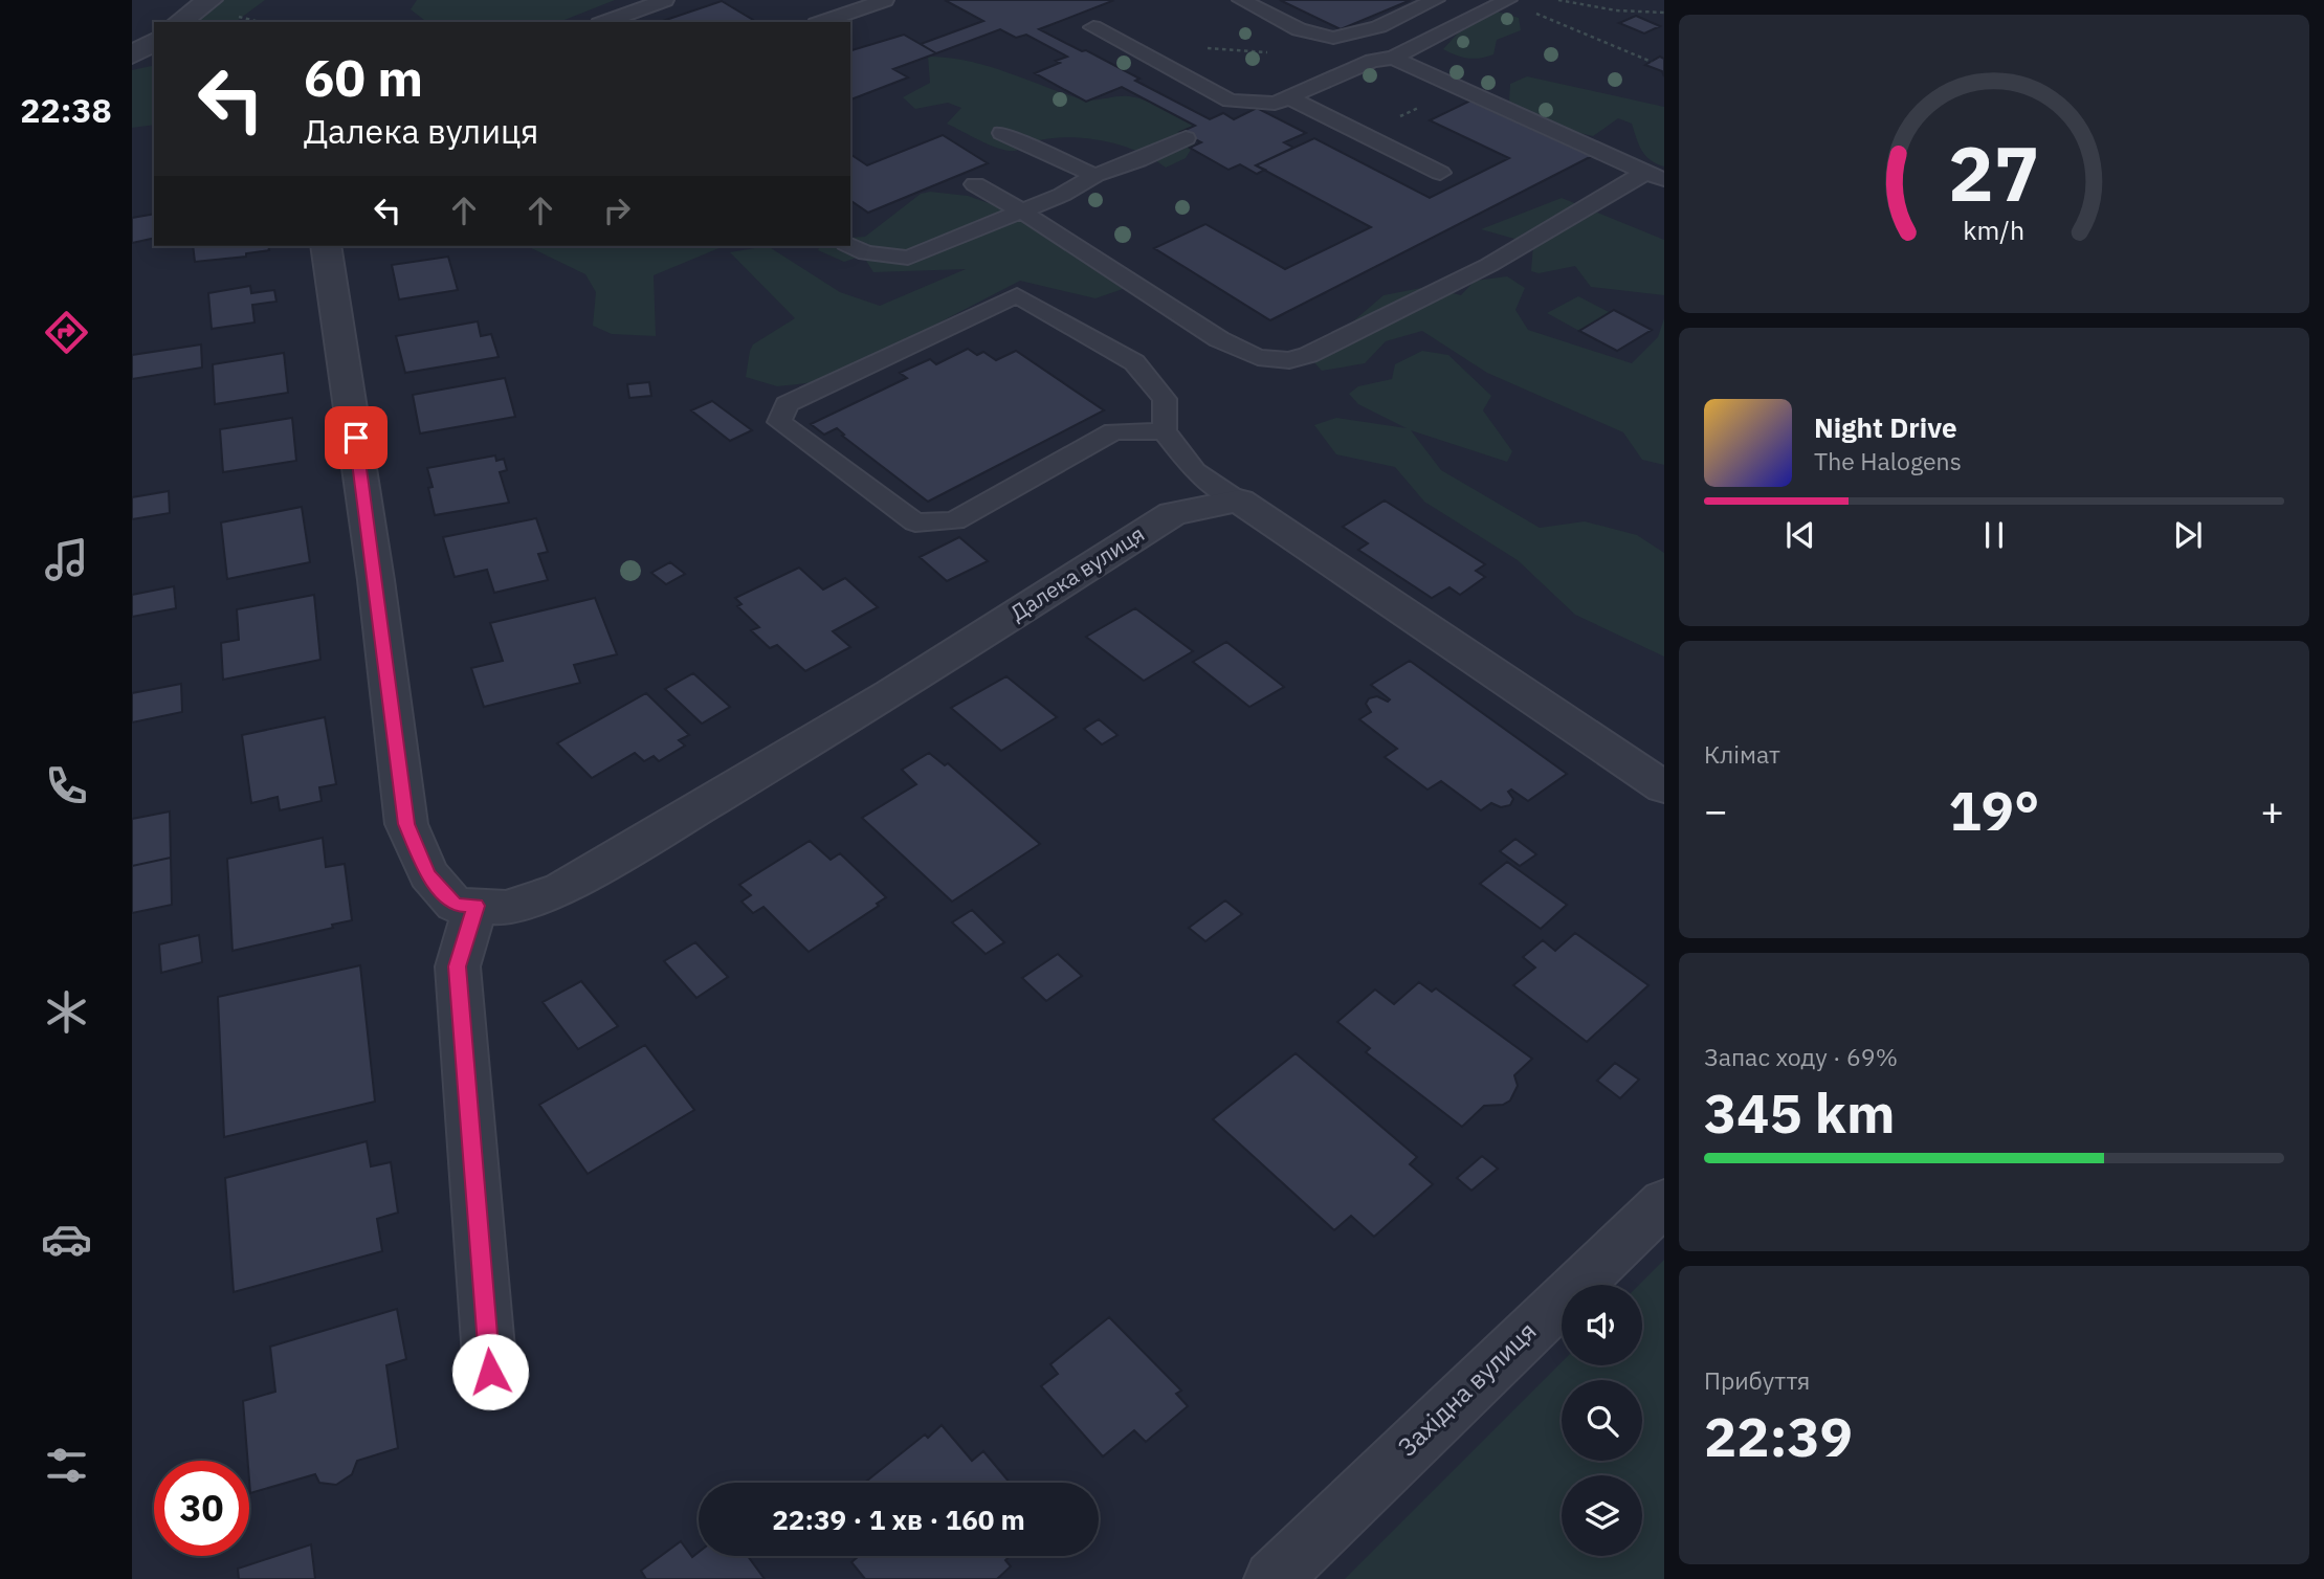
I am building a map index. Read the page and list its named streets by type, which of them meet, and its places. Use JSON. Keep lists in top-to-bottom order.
{
  "streets": {
    "street": ["Далека вулиця", "Західна вулиця"]
  },
  "page": {
    "tabs": "22:38",
    "turn": ["60 m", "Далека вулиця"],
    "song": ["Night Drive", "The Halogens"],
    "tile": [
      "Клімат",
      ["Запас ходу · 69%", "345 km"],
      ["Прибуття", "22:39"]
    ],
    "heat": ["−", "19°", "+"],
    "limit": "30",
    "trip": "22:39 · 1 хв · 160 m",
    "gauge": ["27", "km/h"]
  }
}
